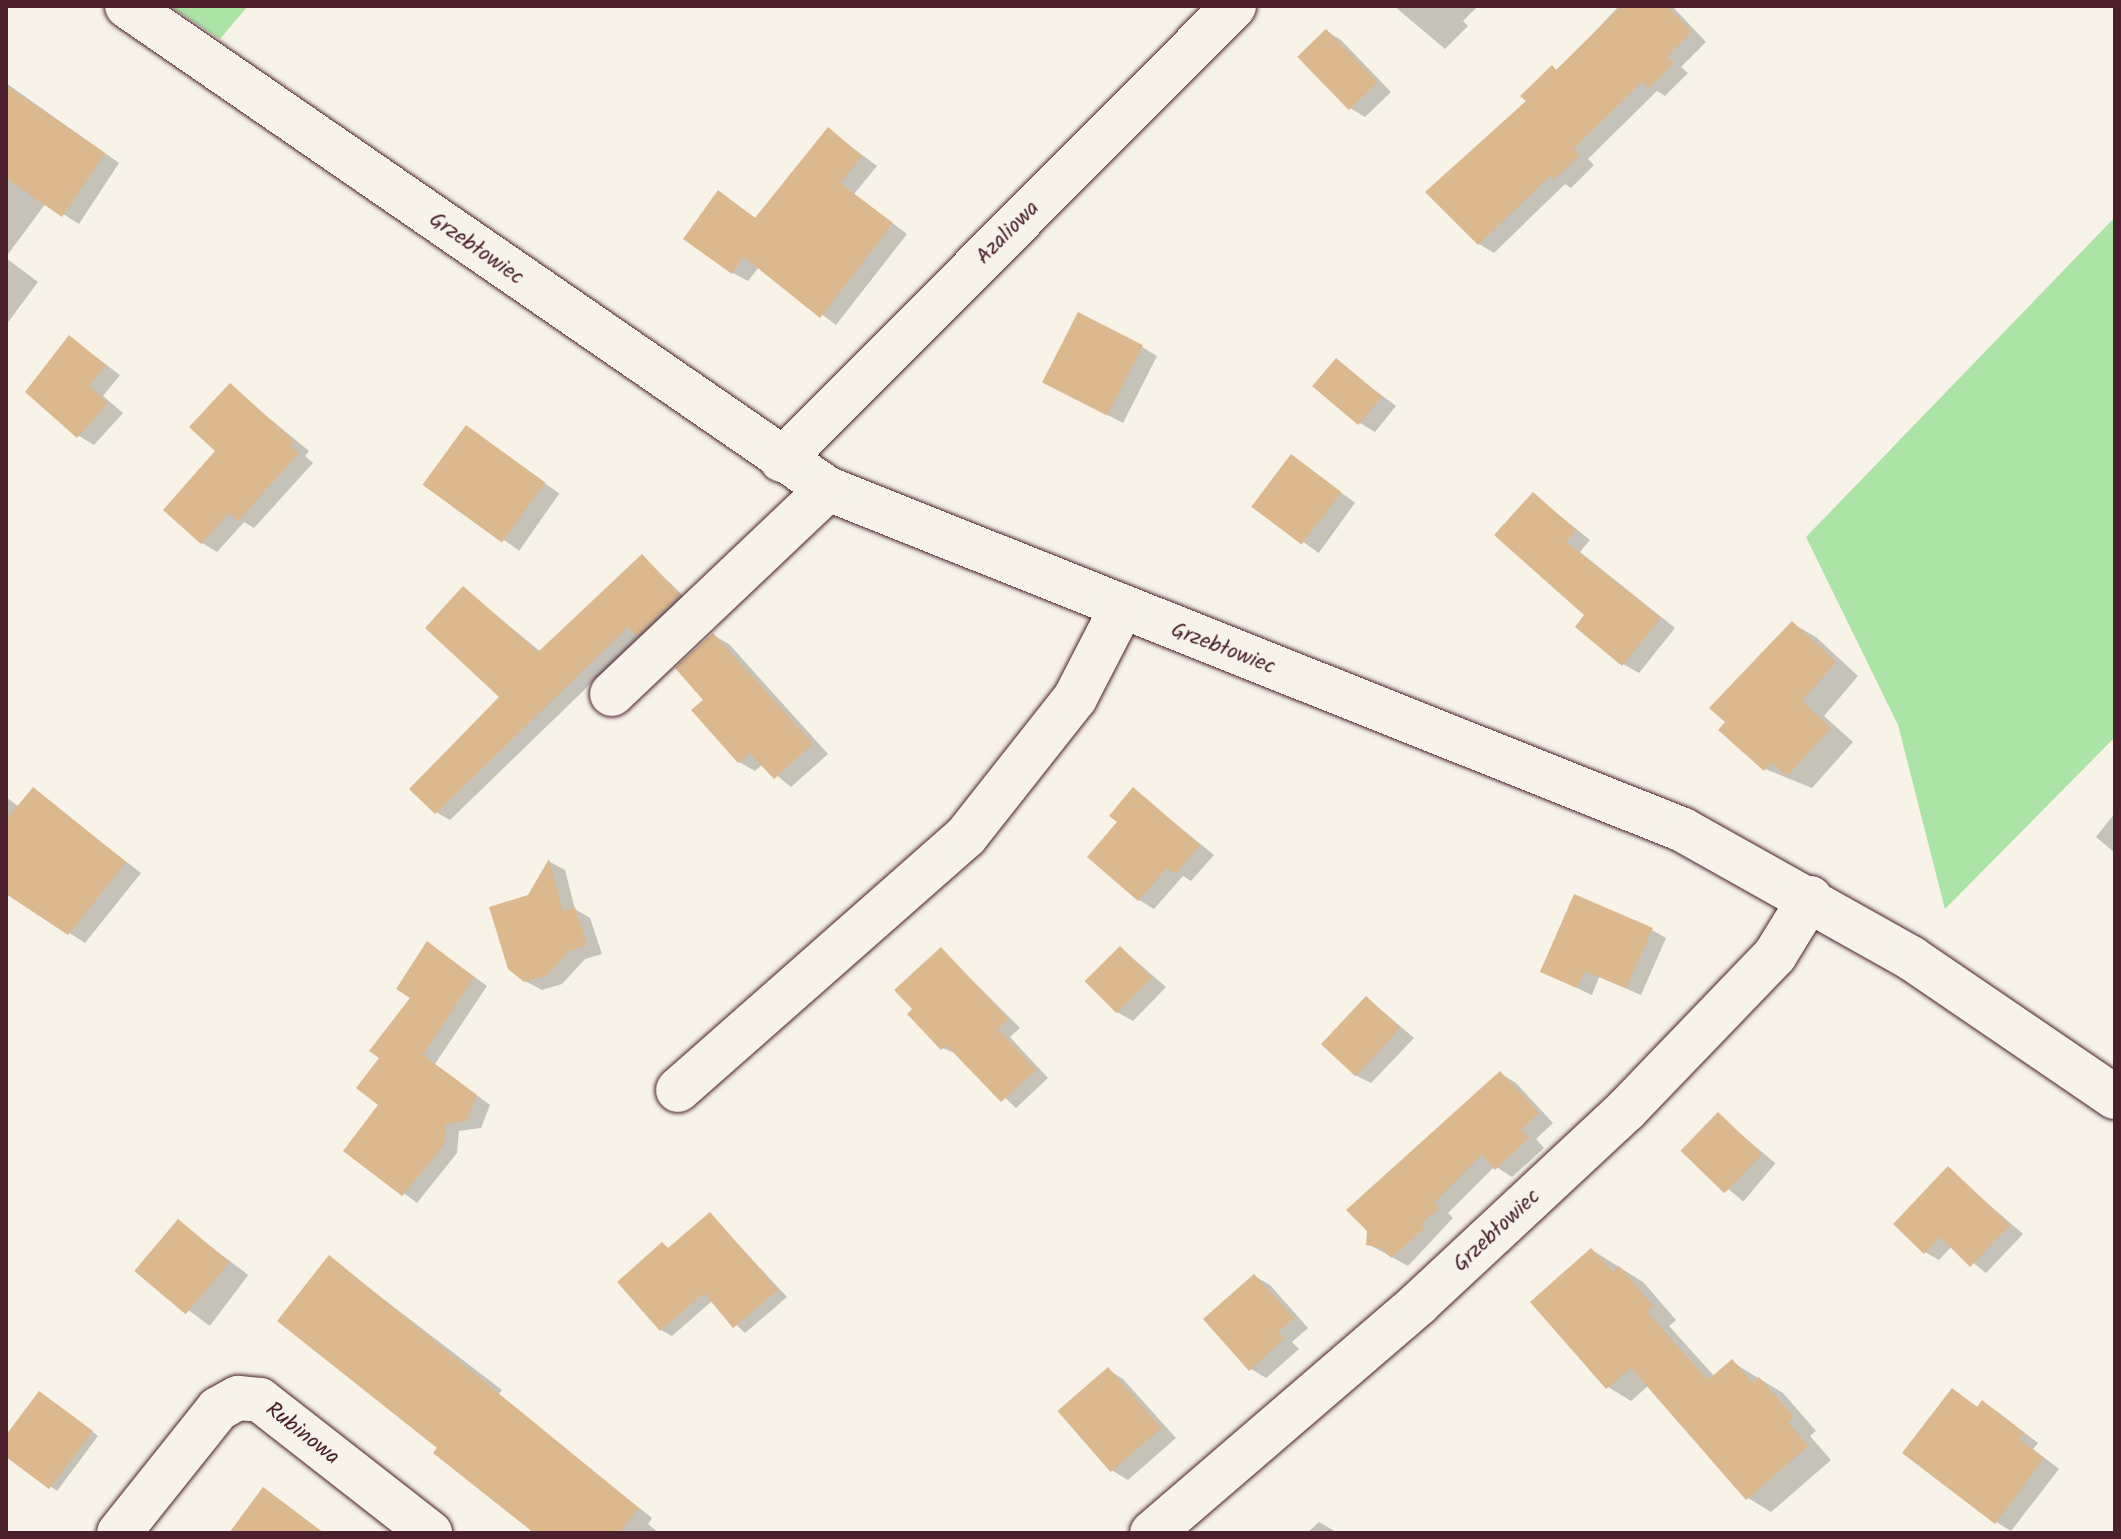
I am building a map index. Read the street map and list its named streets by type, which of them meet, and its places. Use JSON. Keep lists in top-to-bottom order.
{
  "streets": {
    "street": ["Azaliowa", "Grzebłowiec", "Rubinowa"]
  },
  "crossings": [
    ["Azaliowa", "Grzebłowiec"]
  ]
}
